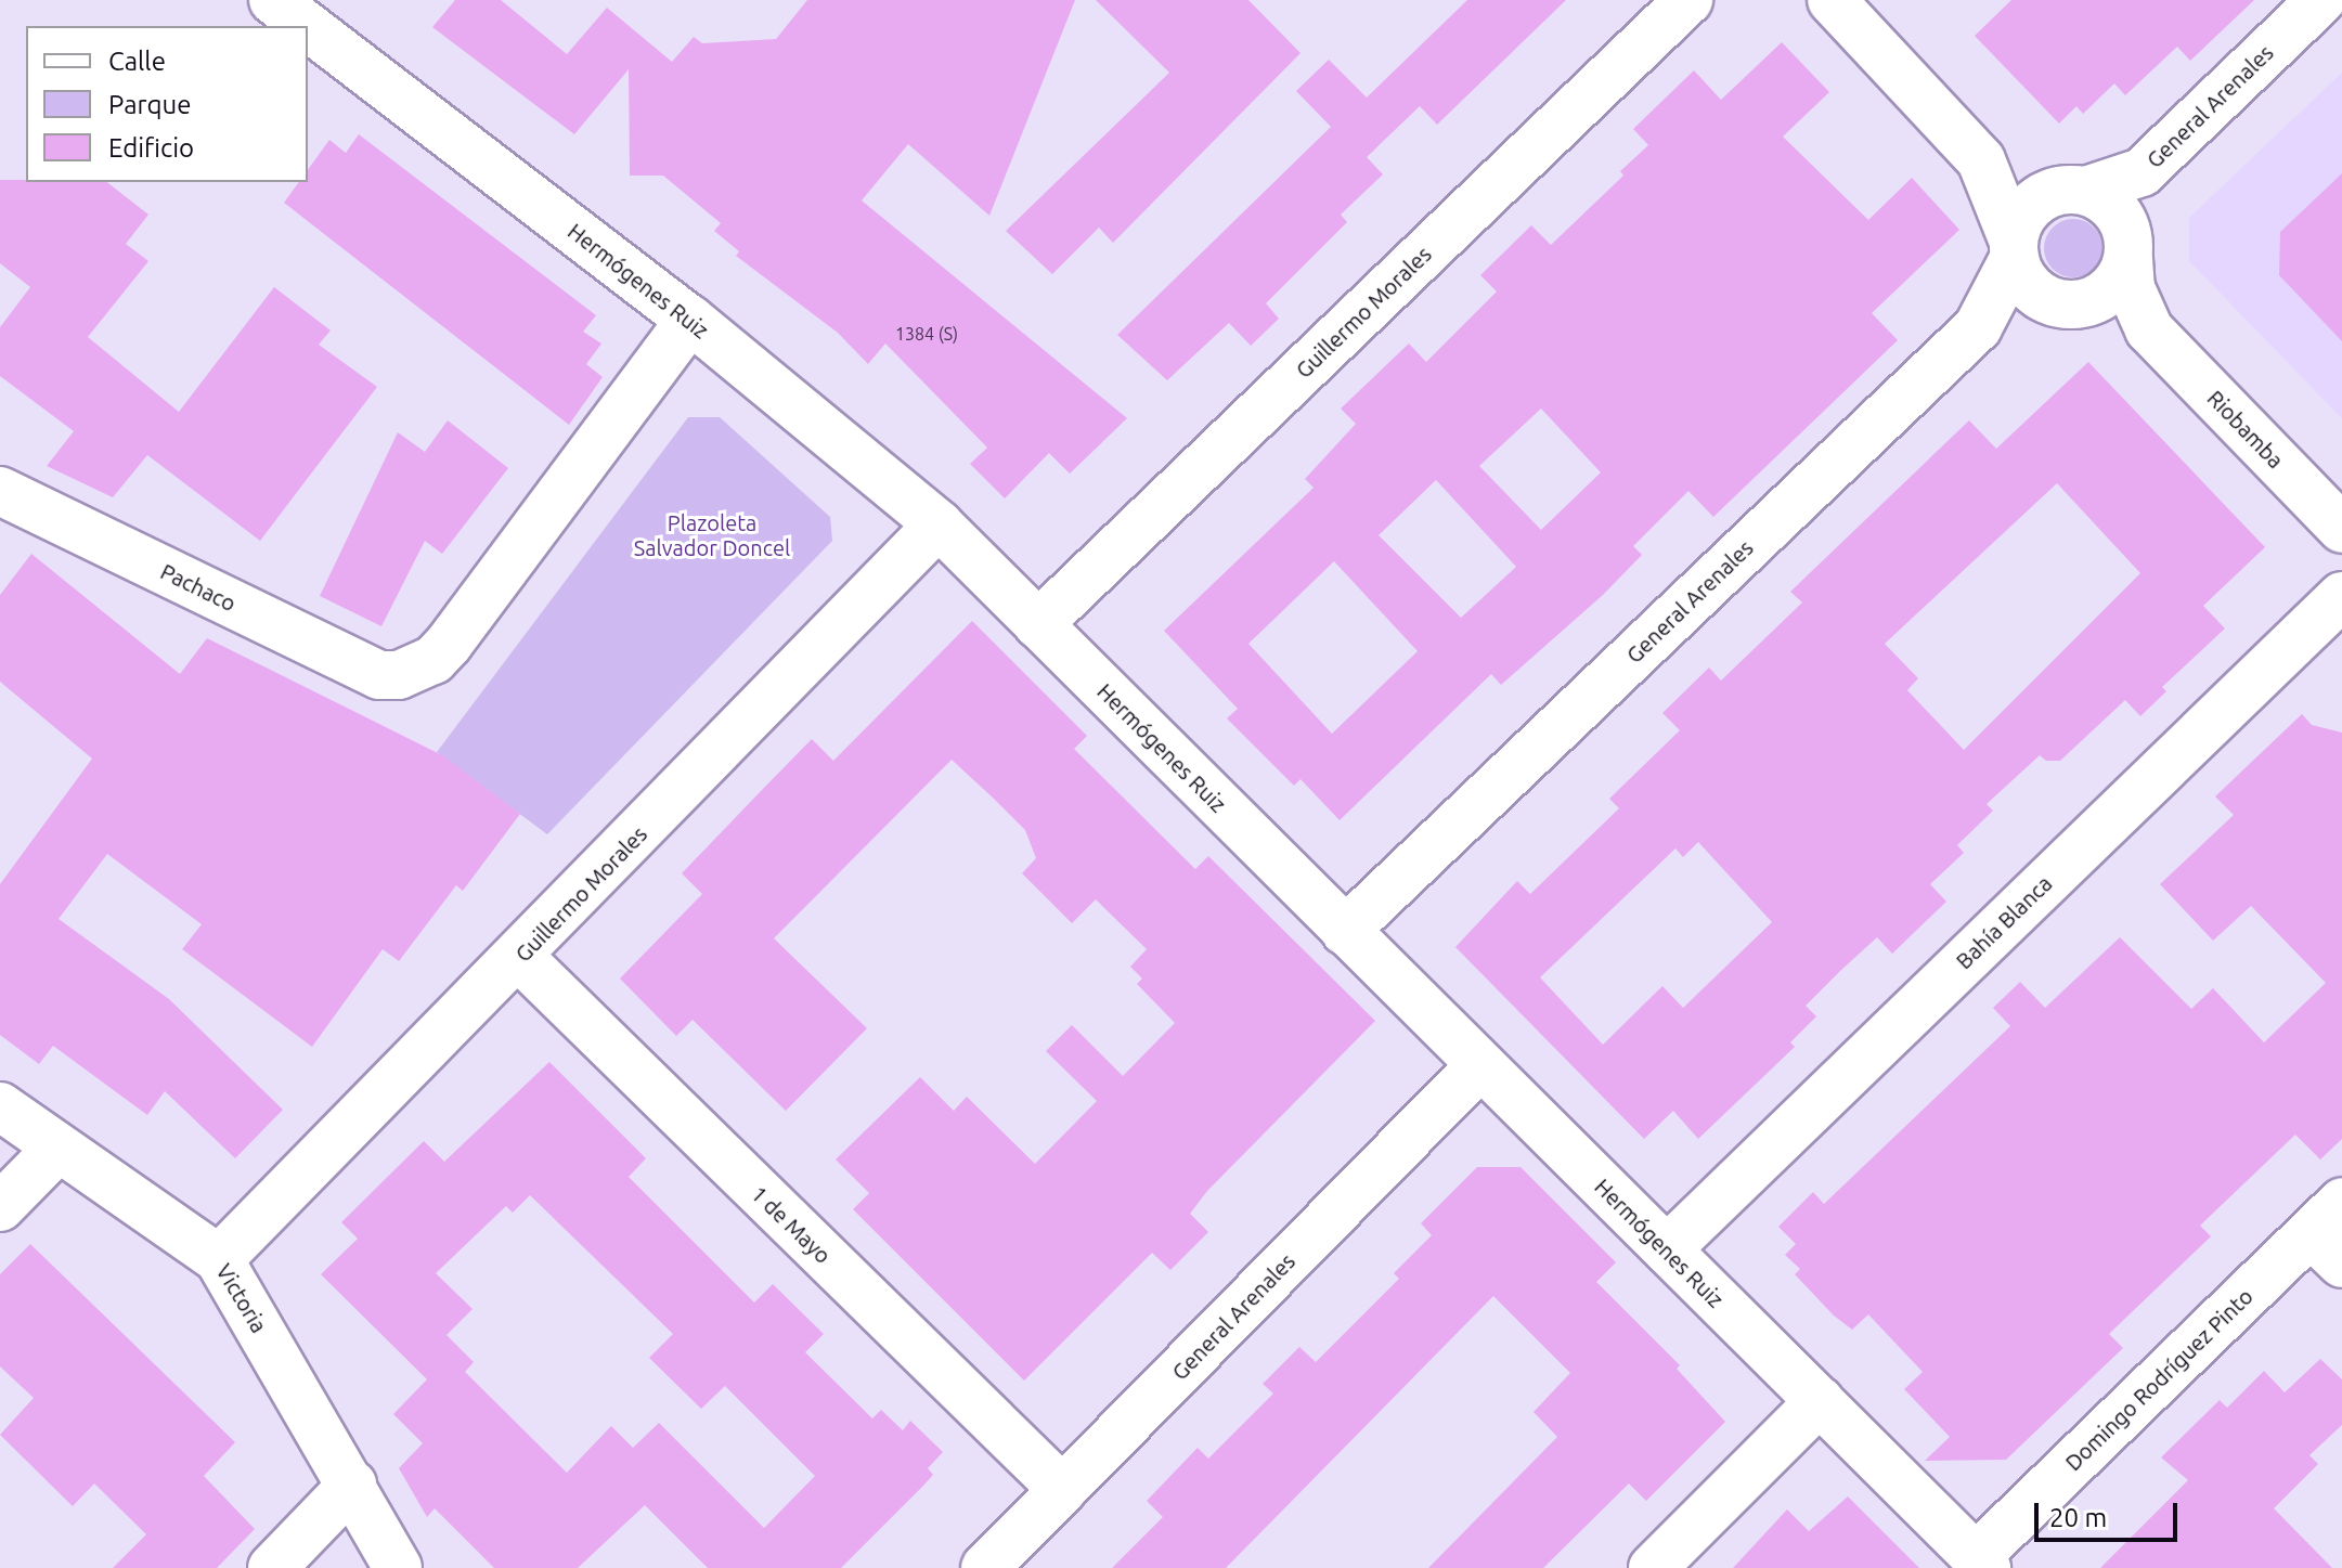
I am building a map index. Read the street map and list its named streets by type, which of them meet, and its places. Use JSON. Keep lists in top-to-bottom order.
{
  "streets": {
    "street": [
      "General Arenales",
      "Hermógenes Ruiz",
      "Guillermo Morales",
      "Riobamba",
      "Pachaco",
      "Bahía Blanca",
      "1 de Mayo",
      "Victoria",
      "Domingo Rodríguez Pinto"
    ]
  },
  "crossings": [
    ["General Arenales", "Hermógenes Ruiz"],
    ["General Arenales", "Riobamba"],
    ["General Arenales", "1 de Mayo"],
    ["Hermógenes Ruiz", "Guillermo Morales"],
    ["Hermógenes Ruiz", "Pachaco"],
    ["Hermógenes Ruiz", "Bahía Blanca"],
    ["Hermógenes Ruiz", "Domingo Rodríguez Pinto"],
    ["Guillermo Morales", "1 de Mayo"],
    ["Guillermo Morales", "Victoria"]
  ],
  "parks": ["Plazoleta Salvador Doncel"],
  "house_numbers": ["1384 (S)"],
  "legend": ["Calle", "Parque", "Edificio"],
  "scale_bar": "20 m"
}
